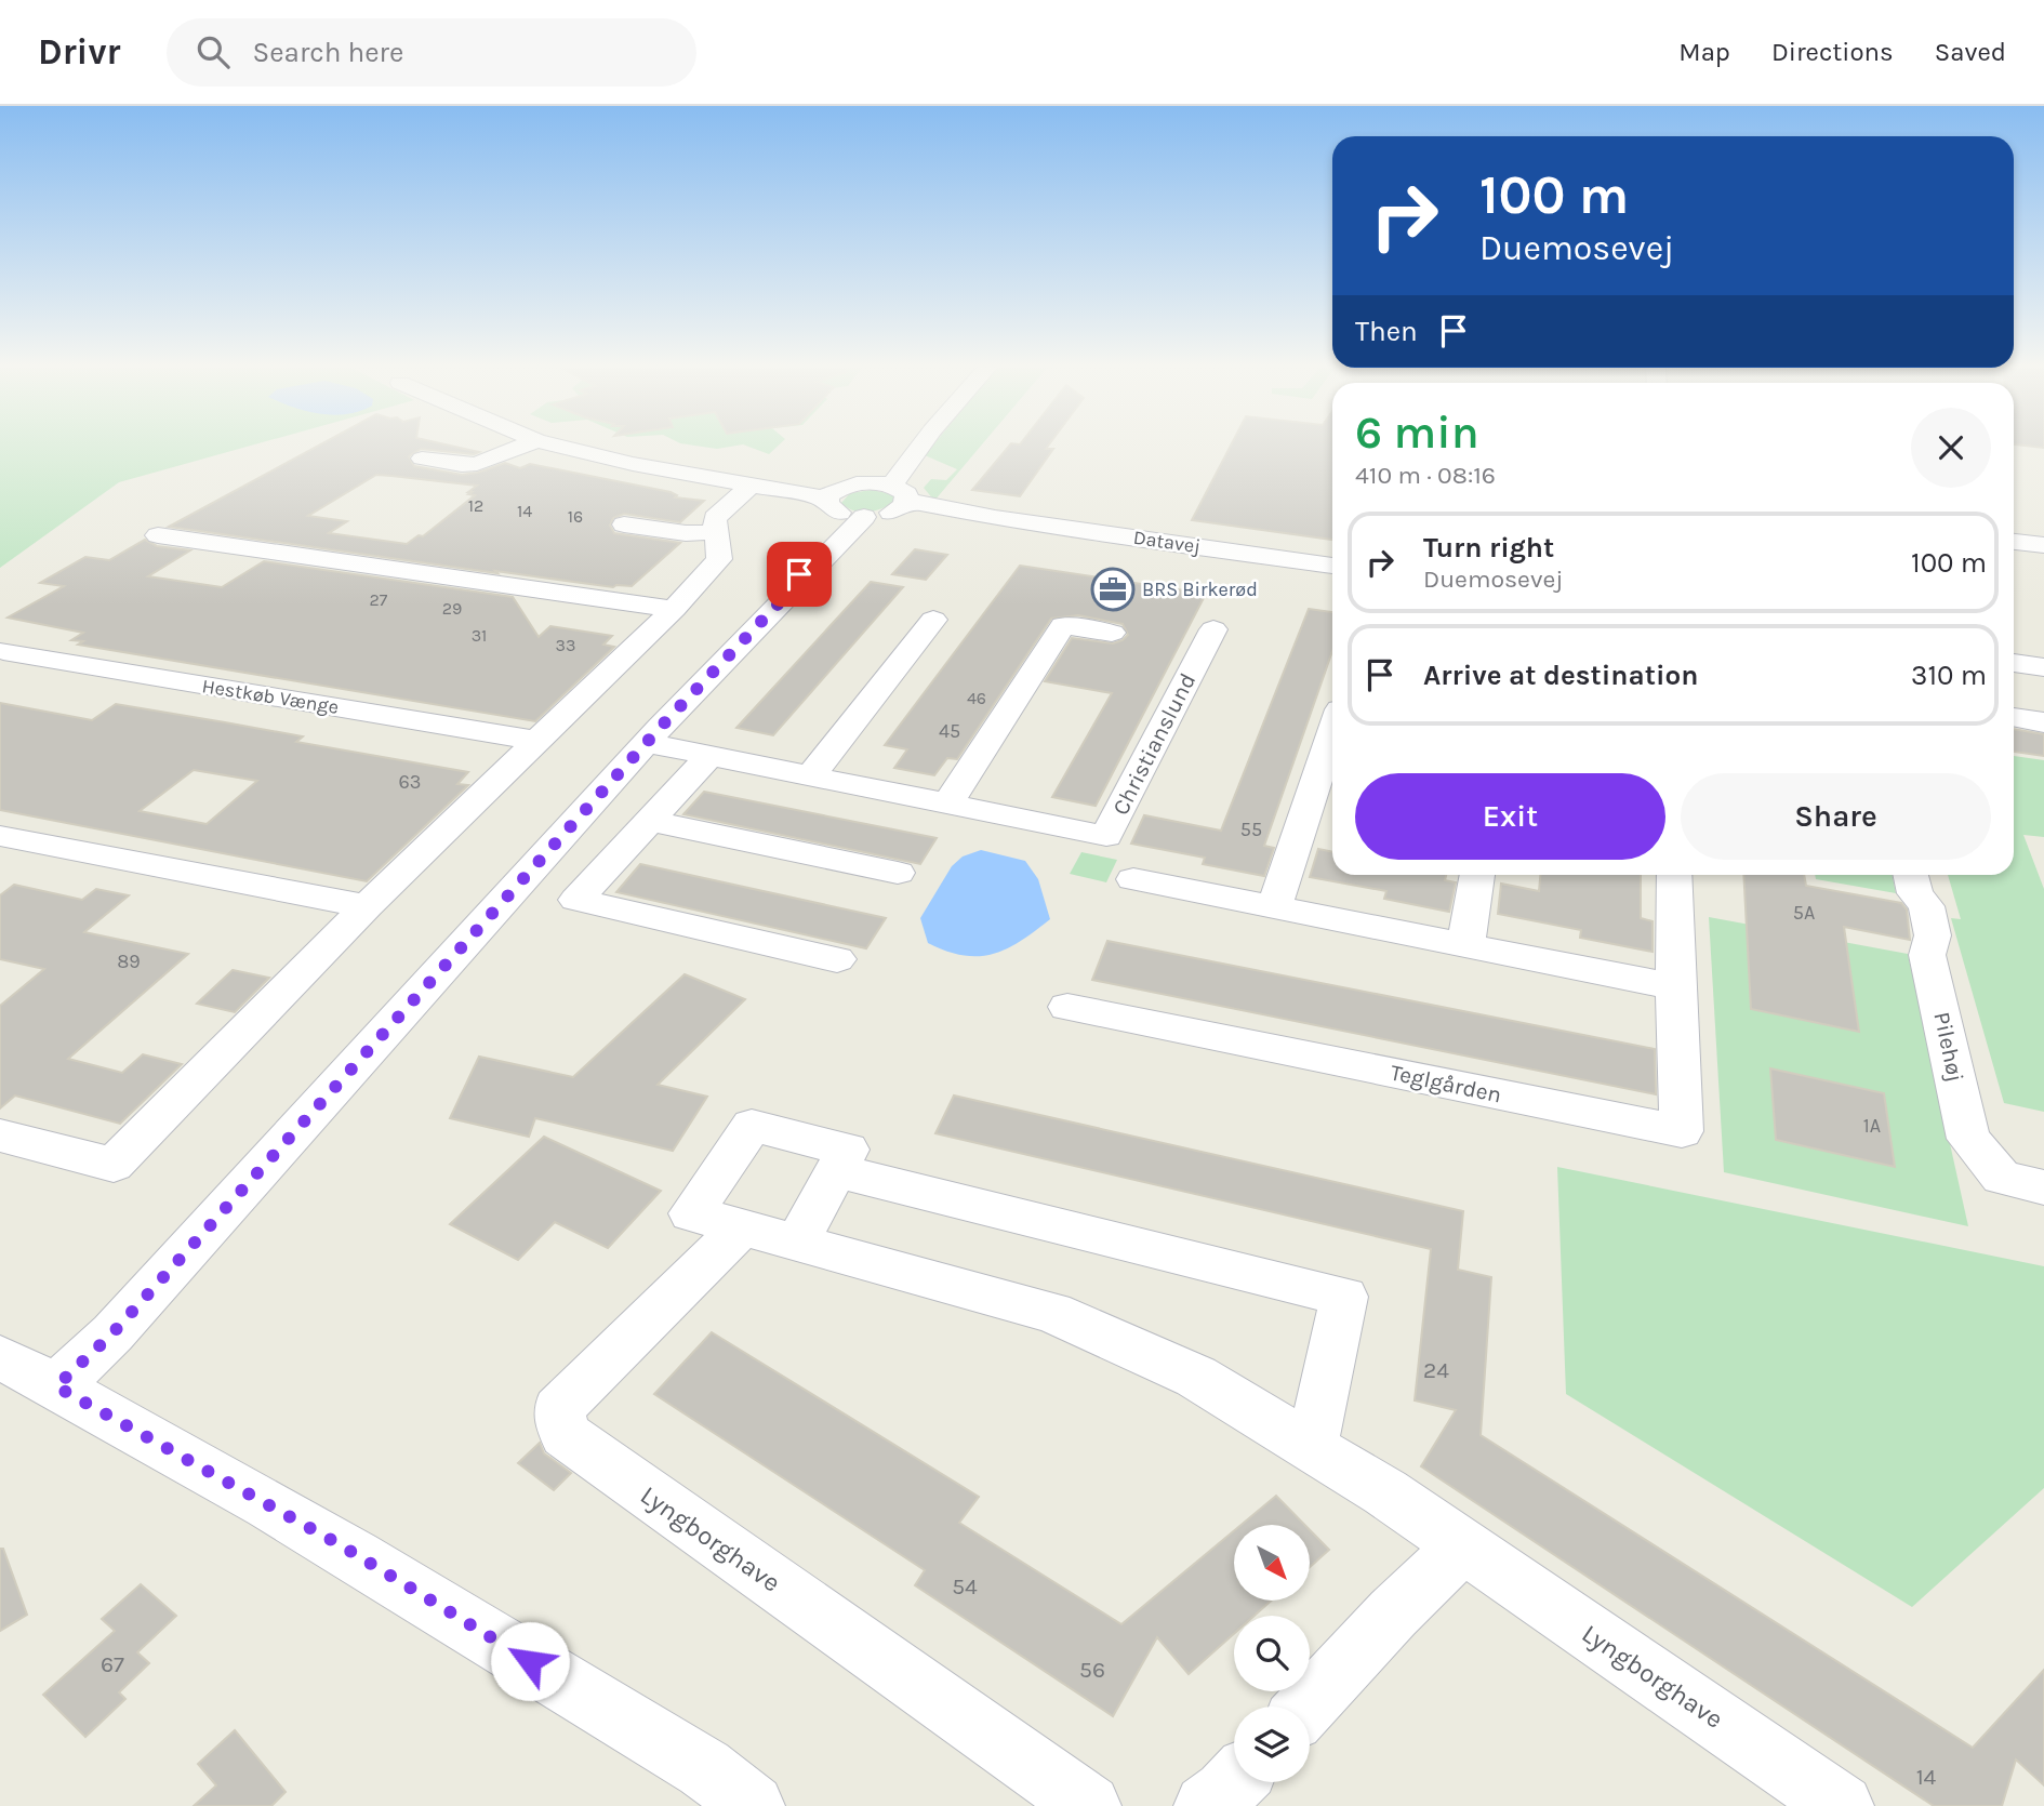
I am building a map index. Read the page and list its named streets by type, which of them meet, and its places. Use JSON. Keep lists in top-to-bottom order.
{
  "streets": {
    "street": [
      "Datavej",
      "Hestkøb Vænge",
      "Christianslund",
      "Pilehøj",
      "Teglgården",
      "Lyngborghave"
    ]
  },
  "places": {
    "office": ["BRS Birkerød"]
  },
  "house_numbers": [
    "12",
    "14",
    "16",
    "27",
    "29",
    "31",
    "33",
    "46",
    "45",
    "63",
    "55",
    "5A",
    "89",
    "1A",
    "24",
    "54",
    "67",
    "56",
    "14"
  ],
  "north": "bottom right",
  "page": {
    "header": "Drivr",
    "search": "Search here",
    "nav": ["Map", "Directions", "Saved"],
    "turn": ["100 m", "Duemosevej"],
    "then": "Then",
    "heading": ["6 min", "410 m · 08:16"],
    "list": [
      {
        "name": "Turn right",
        "note": "Duemosevej",
        "value": "100 m"
      },
      {
        "name": "Arrive at destination",
        "value": "310 m"
      }
    ],
    "buttons": ["Exit", "Share"]
  }
}
